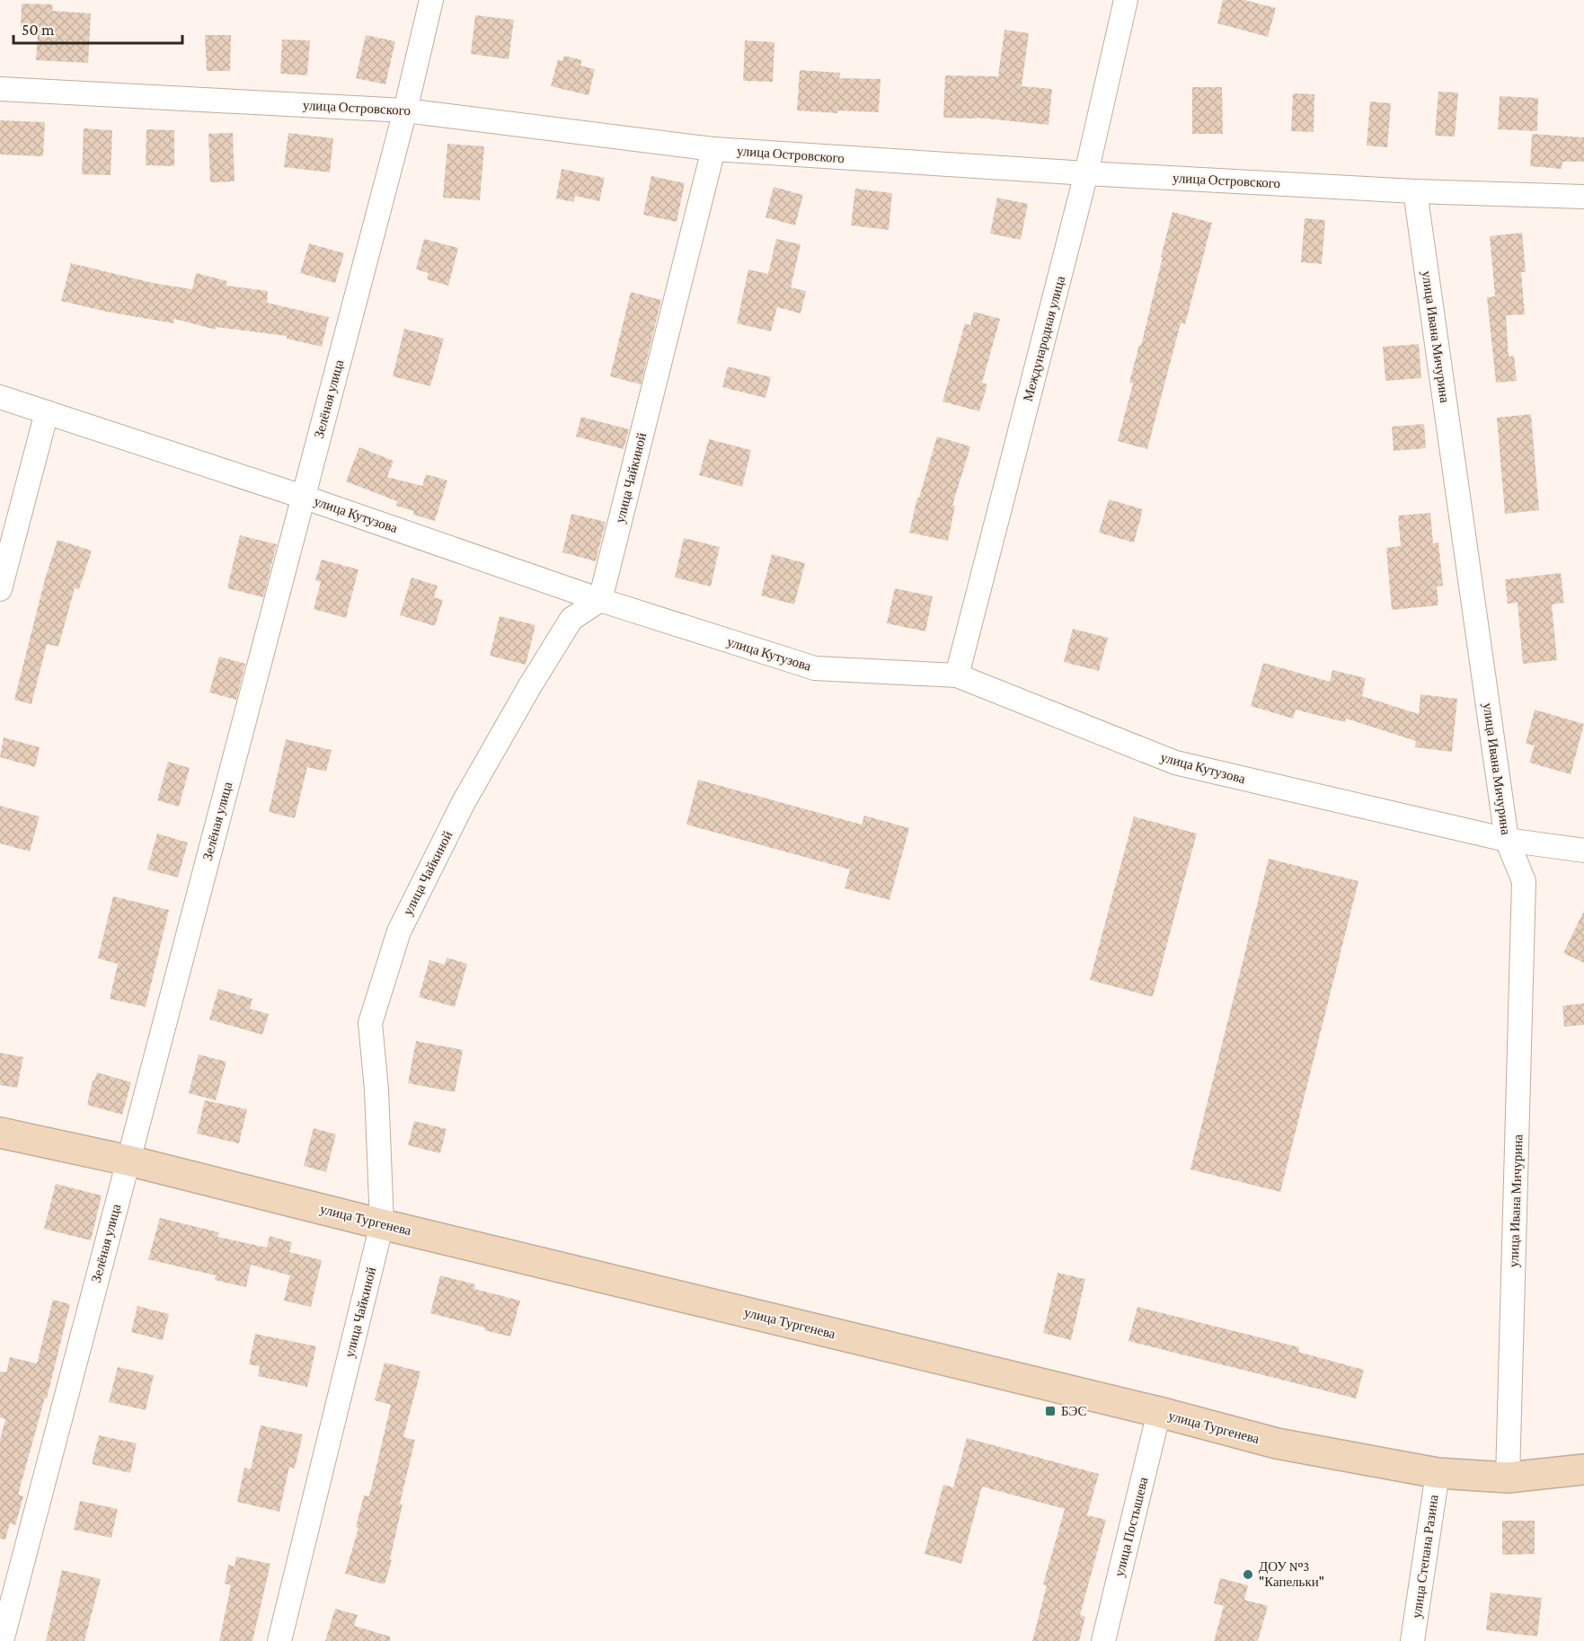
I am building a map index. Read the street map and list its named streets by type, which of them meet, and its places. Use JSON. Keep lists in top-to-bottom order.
{
  "streets": {
    "street": [
      "улица Островского",
      "улица Ивана Мичурина",
      "Международная улица",
      "Зелёная улица",
      "улица Чайкиной",
      "улица Кутузова",
      "улица Тургенева",
      "улица Постышева",
      "улица Степана Разина"
    ]
  },
  "crossings": [
    ["улица Островского", "улица Ивана Мичурина"],
    ["улица Островского", "Международная улица"],
    ["улица Островского", "Зелёная улица"],
    ["улица Островского", "улица Чайкиной"],
    ["улица Ивана Мичурина", "улица Кутузова"],
    ["улица Ивана Мичурина", "улица Тургенева"],
    ["Международная улица", "улица Кутузова"],
    ["Зелёная улица", "улица Кутузова"],
    ["Зелёная улица", "улица Тургенева"],
    ["улица Чайкиной", "улица Кутузова"],
    ["улица Чайкиной", "улица Тургенева"],
    ["улица Тургенева", "улица Постышева"],
    ["улица Тургенева", "улица Степана Разина"]
  ],
  "places": {
    "transit": ["БЭС"],
    "other": ["ДОУ №3 \"Капельки\""]
  },
  "scale_bar": "50 m"
}
